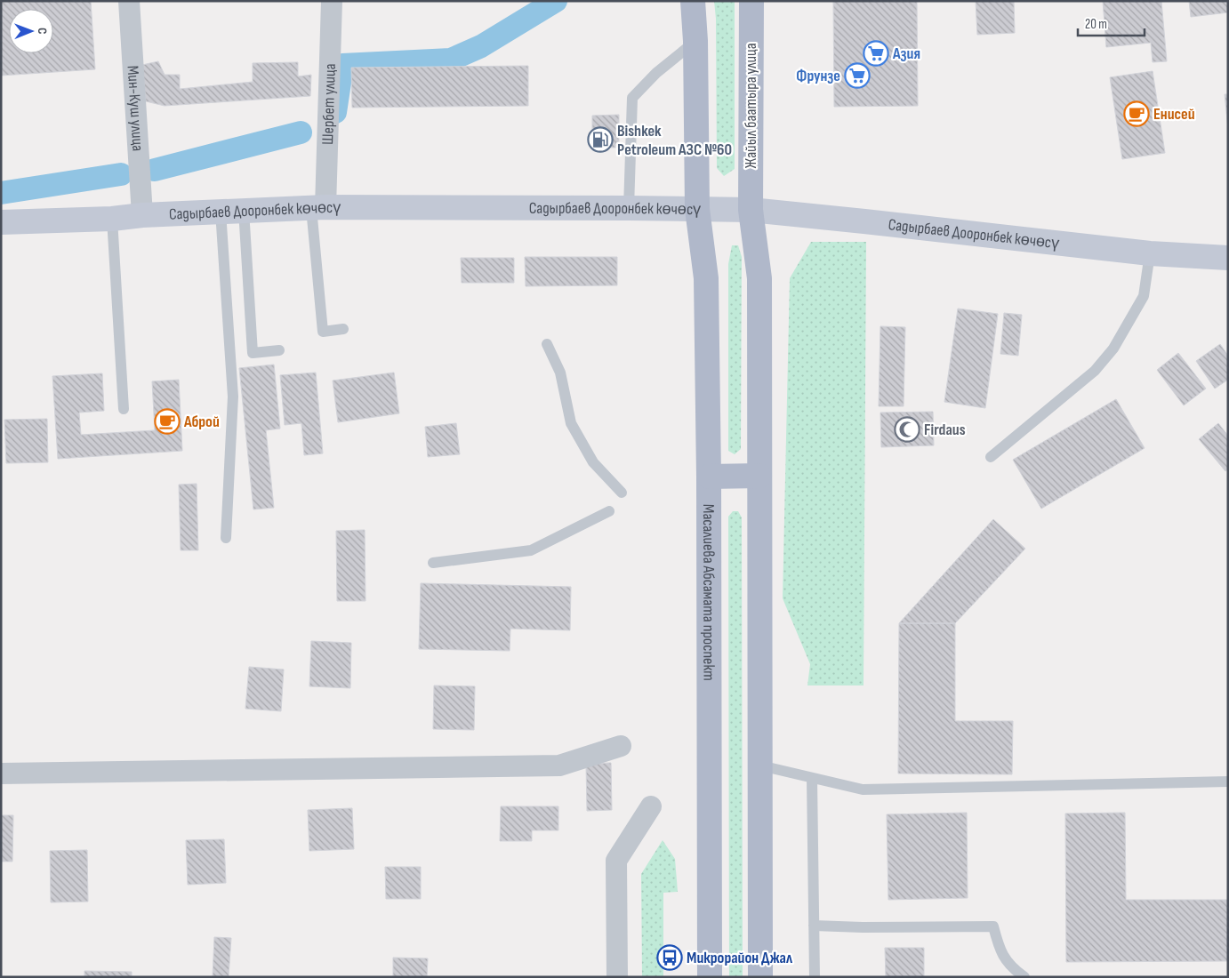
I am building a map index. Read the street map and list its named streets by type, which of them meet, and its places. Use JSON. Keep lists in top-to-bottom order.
{
  "streets": {
    "main road": ["Жайыл баатыра улица", "Садырбаев Дооронбек көчөсү", "Масалиева Абсамата проспект"],
    "street": ["Шербет улица", "Мин-Куш улица"]
  },
  "crossings": [
    ["Шербет улица", "Садырбаев Дооронбек көчөсү"],
    ["Жайыл баатыра улица", "Садырбаев Дооронбек көчөсү"],
    ["Мин-Куш улица", "Садырбаев Дооронбек көчөсү"],
    ["Садырбаев Дооронбек көчөсү", "Масалиева Абсамата проспект"]
  ],
  "places": {
    "supermarket": ["Азия", "Фрунзе"],
    "cafe": ["Енисей", "Аброй"],
    "fuel station": ["Bishkek Petroleum АЗС №60"],
    "mosque": ["Firdaus"],
    "bus stop": ["Микрорайон Джал"]
  },
  "scale_bar": "20 m",
  "north": "right"
}
